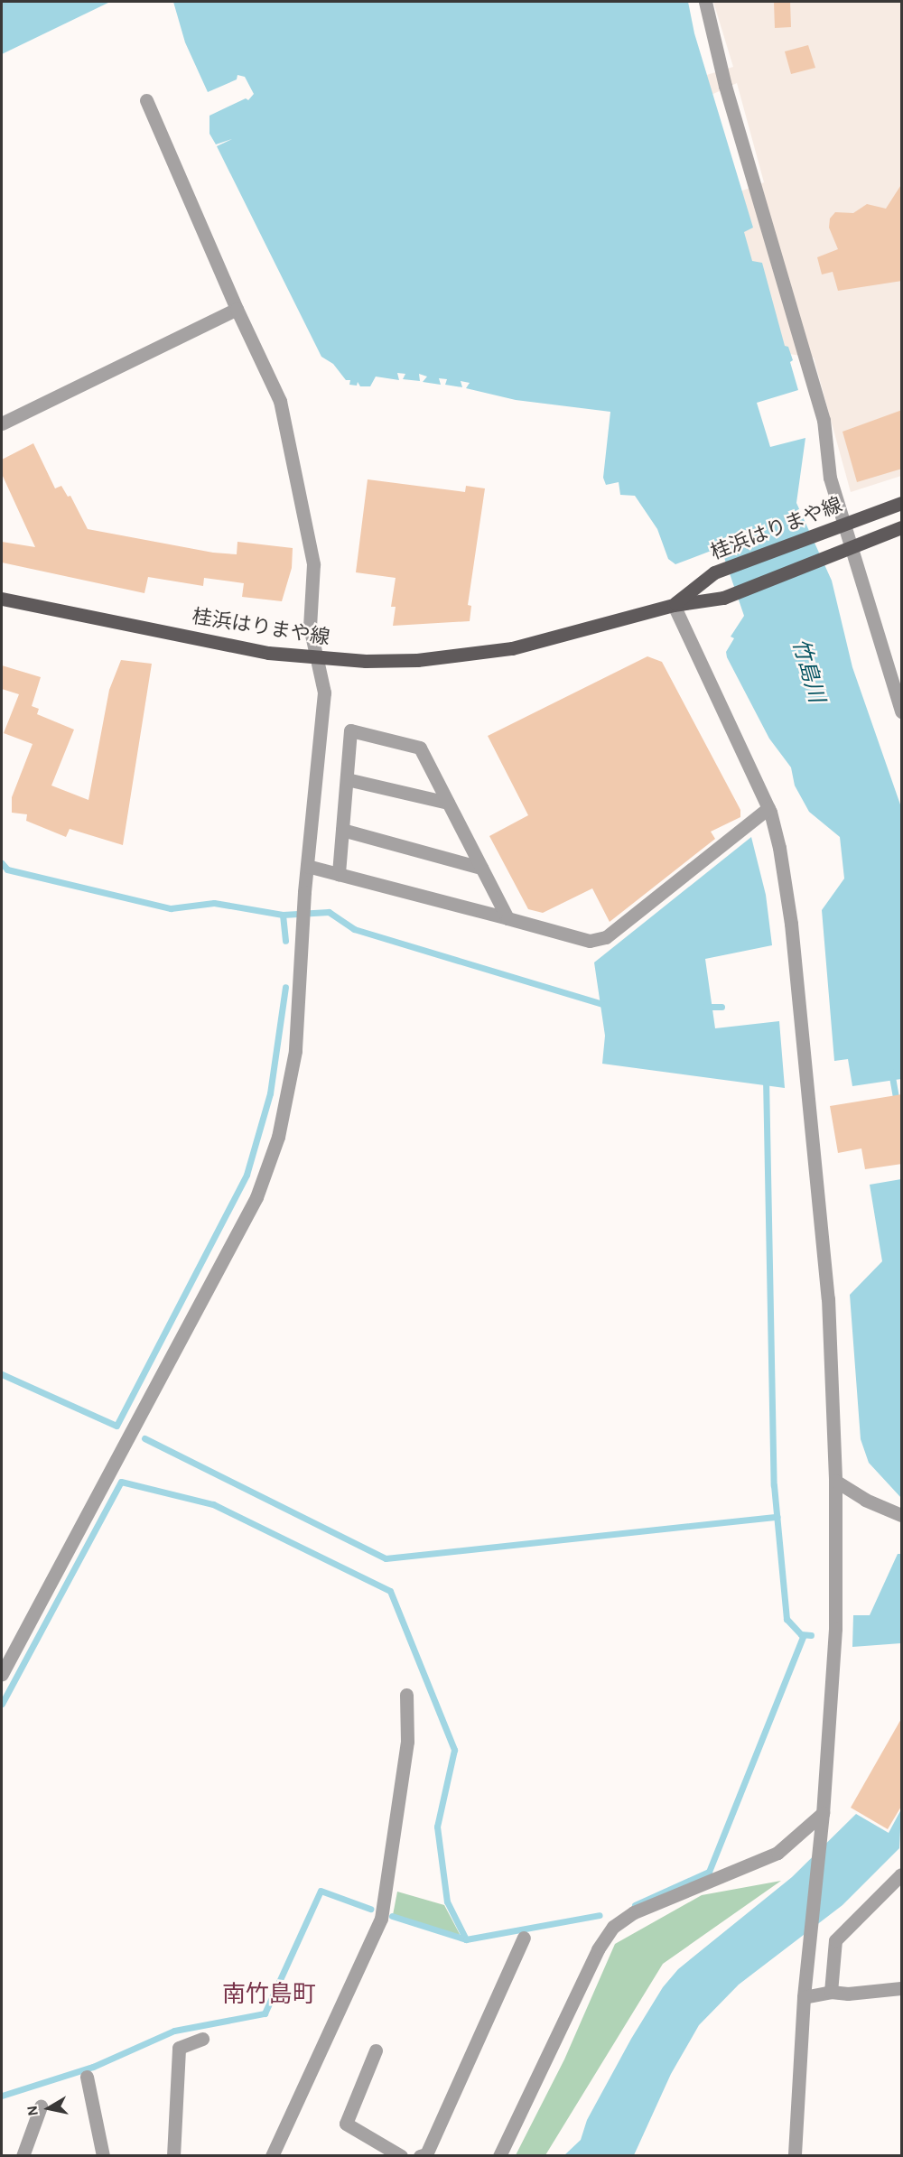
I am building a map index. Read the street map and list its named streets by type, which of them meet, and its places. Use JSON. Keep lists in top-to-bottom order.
{
  "streets": {
    "main road": ["桂浜はりまや線"]
  },
  "districts": ["南竹島町"],
  "water": ["竹島川"],
  "north": "left"
}
